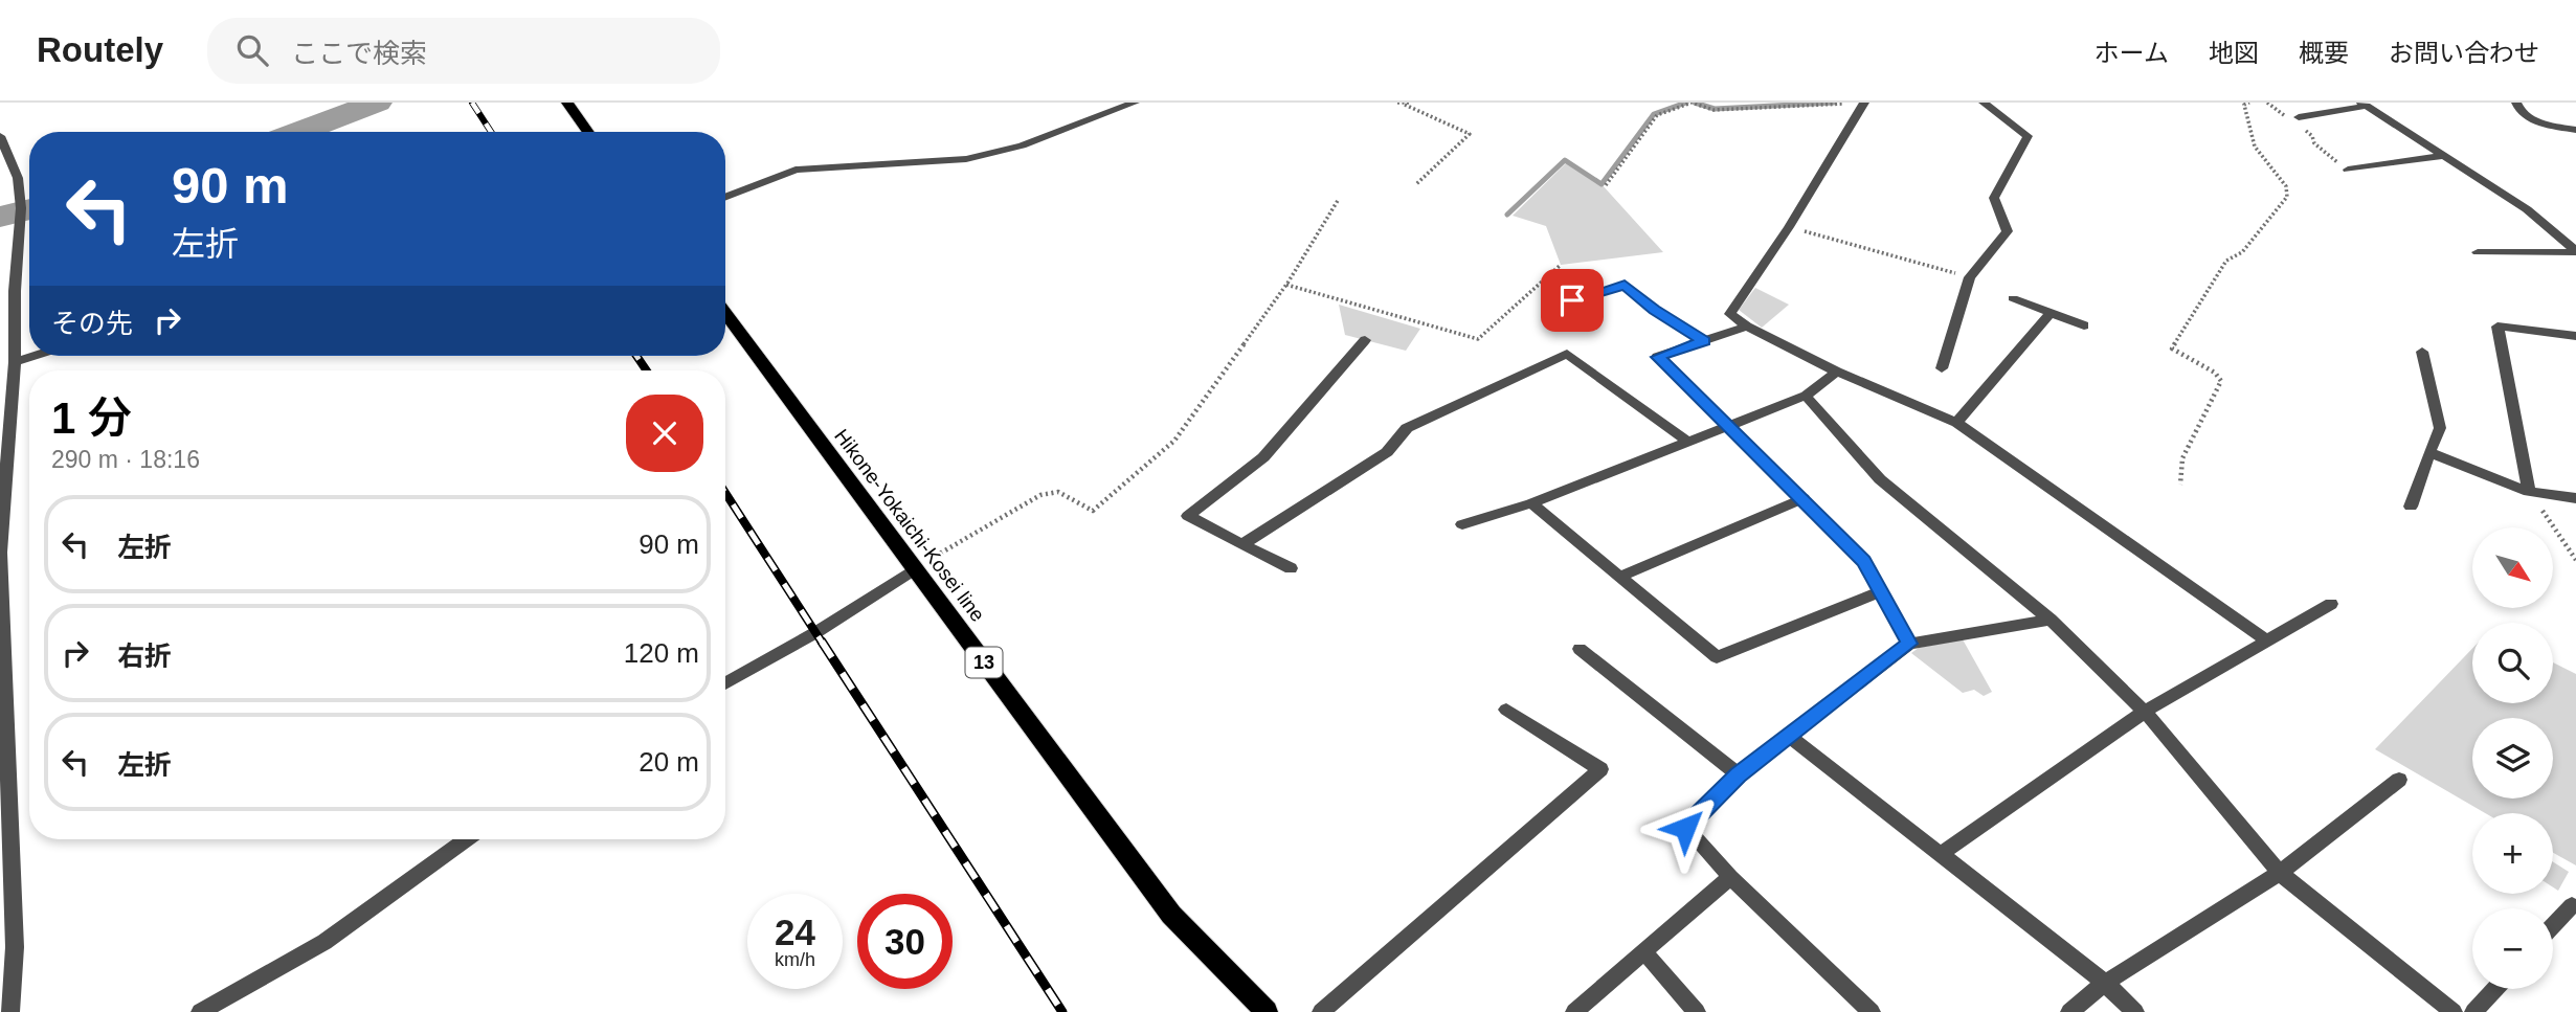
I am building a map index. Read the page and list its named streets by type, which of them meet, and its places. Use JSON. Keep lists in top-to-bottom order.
{
  "streets": {
    "main road": ["Hikone-Yokaichi-Kosei line", "13"]
  },
  "north": "bottom right",
  "page": {
    "header": "Routely",
    "search": "ここで検索",
    "nav": [
      "ホーム",
      "地図",
      "概要",
      "お問い合わせ"
    ],
    "turn": ["90 m", "左折"],
    "then": "その先",
    "heading": ["1 分", "290 m · 18:16"],
    "list": [
      {
        "name": "左折",
        "value": "90 m"
      },
      {
        "name": "右折",
        "value": "120 m"
      },
      {
        "name": "左折",
        "value": "20 m"
      }
    ],
    "map_buttons": ["+", "−"],
    "speed": "24 km/h",
    "limit": "30"
  }
}
